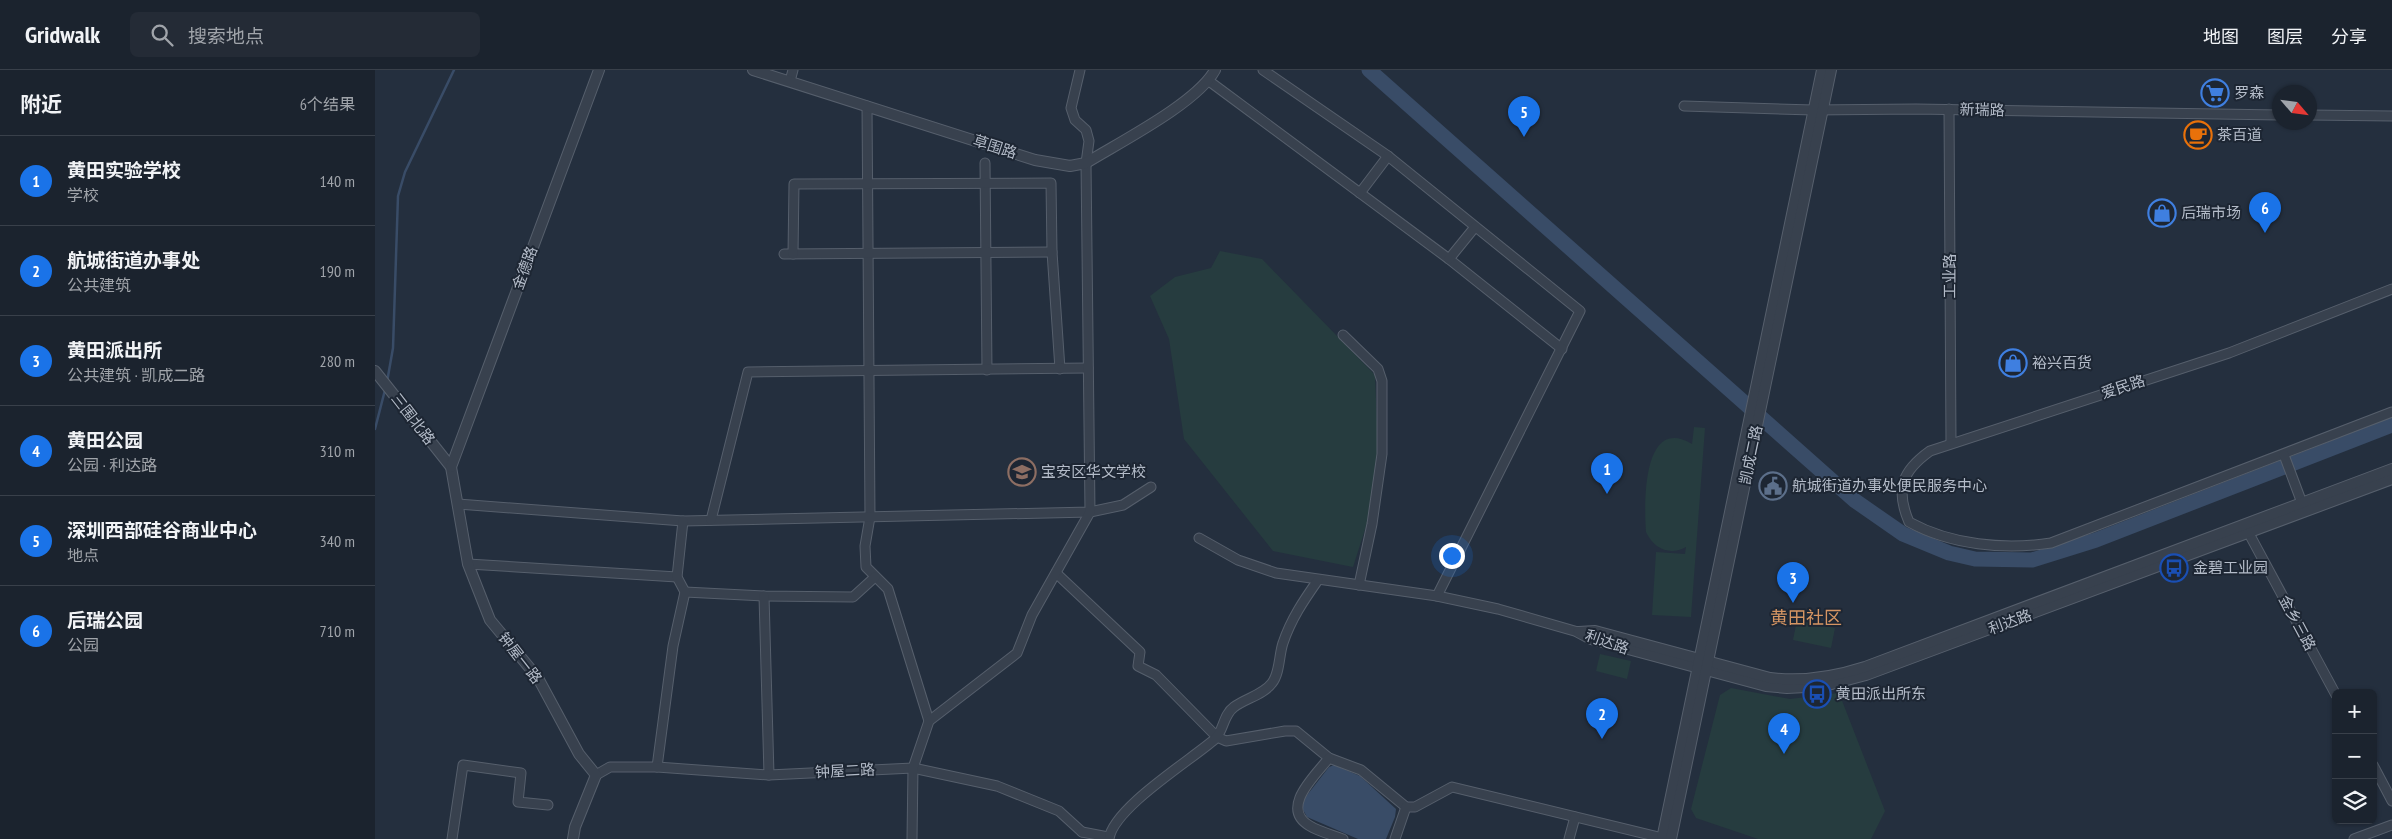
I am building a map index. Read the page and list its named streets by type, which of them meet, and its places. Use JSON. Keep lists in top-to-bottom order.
{
  "streets": {
    "street": [
      "新瑞路",
      "草围路",
      "金德路",
      "工业路",
      "爱民路",
      "三围北路",
      "凯成二路",
      "利达路",
      "金乡三路",
      "钟屋一路",
      "钟屋二路"
    ]
  },
  "crossings": [
    ["新瑞路", "工业路"],
    ["新瑞路", "凯成二路"],
    ["金德路", "三围北路"],
    ["金德路", "钟屋一路"],
    ["工业路", "爱民路"],
    ["三围北路", "钟屋一路"],
    ["凯成二路", "利达路"],
    ["利达路", "金乡三路"],
    ["钟屋一路", "钟屋二路"]
  ],
  "districts": ["黄田社区"],
  "places": {
    "supermarket": ["罗森"],
    "cafe": ["茶百道"],
    "shop": ["后瑞市场", "裕兴百货"],
    "school or university": ["宝安区华文学校"],
    "public building": ["航城街道办事处便民服务中心"],
    "bus stop": ["金碧工业园", "黄田派出所东"]
  },
  "north": "bottom right",
  "page": {
    "header": "Gridwalk",
    "search": "搜索地点",
    "nav": ["地图", "图层", "分享"],
    "heading": ["附近", "6个结果"],
    "pins": [
      "5",
      "6",
      "1",
      "3",
      "2",
      "4"
    ],
    "list": [
      {
        "mark": "1",
        "name": "黄田实验学校",
        "note": "学校",
        "value": "140 m"
      },
      {
        "mark": "2",
        "name": "航城街道办事处",
        "note": "公共建筑",
        "value": "190 m"
      },
      {
        "mark": "3",
        "name": "黄田派出所",
        "note": "公共建筑 · 凯成二路",
        "value": "280 m"
      },
      {
        "mark": "4",
        "name": "黄田公园",
        "note": "公园 · 利达路",
        "value": "310 m"
      },
      {
        "mark": "5",
        "name": "深圳西部硅谷商业中心",
        "note": "地点",
        "value": "340 m"
      },
      {
        "mark": "6",
        "name": "后瑞公园",
        "note": "公园",
        "value": "710 m"
      }
    ],
    "map_buttons": ["+", "−"]
  }
}
